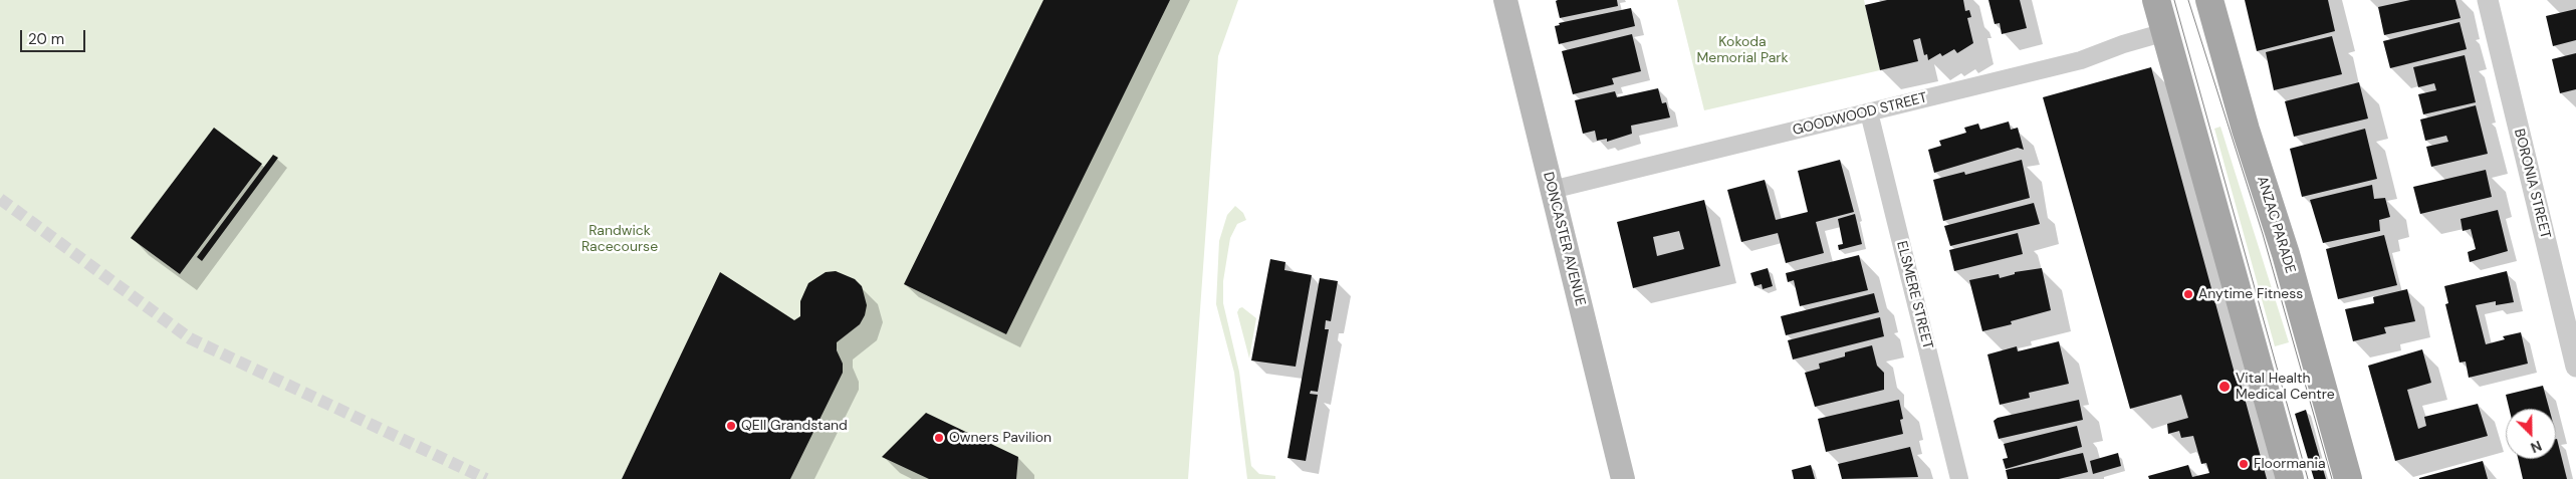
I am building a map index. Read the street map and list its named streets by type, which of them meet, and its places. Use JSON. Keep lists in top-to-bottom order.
{
  "streets": {
    "main road": ["ANZAC PARADE", "DONCASTER AVENUE"],
    "street": ["GOODWOOD STREET", "BORONIA STREET", "ELSMERE STREET"]
  },
  "crossings": [
    ["GOODWOOD STREET", "DONCASTER AVENUE"],
    ["GOODWOOD STREET", "ELSMERE STREET"]
  ],
  "parks": ["Kokoda Memorial Park", "Randwick Racecourse"],
  "places": [
    "Anytime Fitness",
    "Vital Health Medical Centre",
    "QEII Grandstand",
    "Owners Pavilion",
    "Floormania"
  ],
  "scale_bar": "20 m",
  "north": "bottom right"
}
